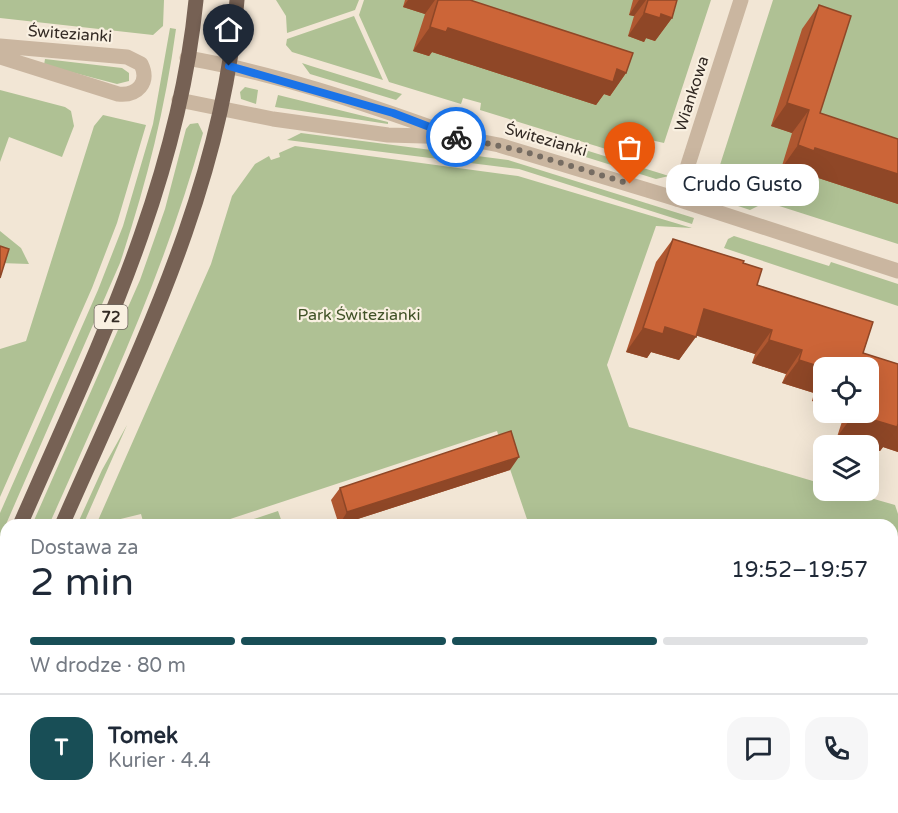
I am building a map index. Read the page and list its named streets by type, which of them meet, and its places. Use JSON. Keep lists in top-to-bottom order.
{
  "streets": {
    "main road": ["72"],
    "street": ["Świtezianki", "Wiankowa"]
  },
  "crossings": [
    ["Świtezianki", "Wiankowa"],
    ["Świtezianki", "72"]
  ],
  "parks": ["Park Świtezianki"],
  "places": ["Crudo Gusto"],
  "page": {
    "bubble": "Crudo Gusto",
    "heading": ["2 min", "Dostawa za", "19:52–19:57"],
    "panel": ["Tomek", "Kurier · 4.4"],
    "bar": "W drodze · 80 m",
    "round": "T"
  }
}
